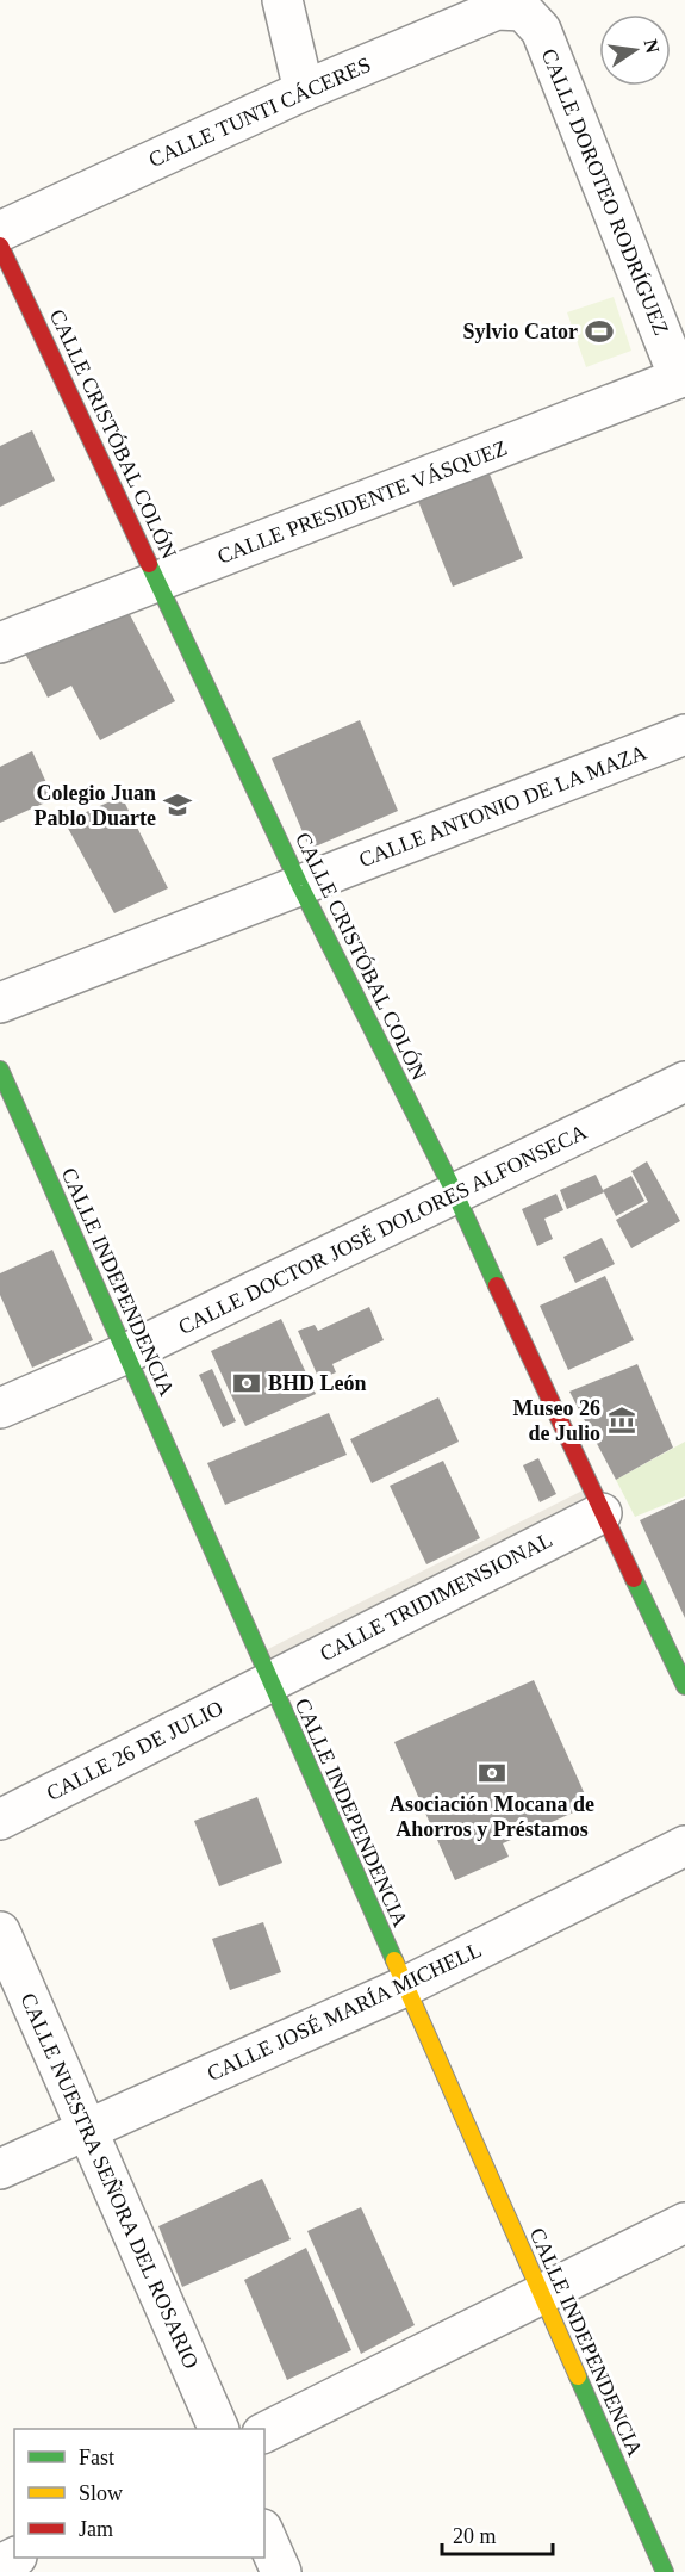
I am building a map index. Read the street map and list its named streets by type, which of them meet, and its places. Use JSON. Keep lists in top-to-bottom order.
{
  "streets": {
    "street": [
      "CALLE TUNTI CÁCERES",
      "CALLE DOROTEO RODRÍGUEZ",
      "CALLE CRISTÓBAL COLÓN",
      "CALLE PRESIDENTE VÁSQUEZ",
      "CALLE ANTONIO DE LA MAZA",
      "CALLE DOCTOR JOSÉ DOLORES ALFONSECA",
      "CALLE INDEPENDENCIA",
      "CALLE TRIDIMENSIONAL",
      "CALLE 26 DE JULIO",
      "CALLE JOSÉ MARÍA MICHELL",
      "CALLE NUESTRA SEÑORA DEL ROSARIO"
    ]
  },
  "crossings": [
    ["CALLE TUNTI CÁCERES", "CALLE DOROTEO RODRÍGUEZ"],
    ["CALLE DOROTEO RODRÍGUEZ", "CALLE PRESIDENTE VÁSQUEZ"],
    ["CALLE CRISTÓBAL COLÓN", "CALLE PRESIDENTE VÁSQUEZ"],
    ["CALLE CRISTÓBAL COLÓN", "CALLE ANTONIO DE LA MAZA"],
    ["CALLE CRISTÓBAL COLÓN", "CALLE DOCTOR JOSÉ DOLORES ALFONSECA"],
    ["CALLE CRISTÓBAL COLÓN", "CALLE TRIDIMENSIONAL"],
    ["CALLE DOCTOR JOSÉ DOLORES ALFONSECA", "CALLE INDEPENDENCIA"],
    ["CALLE INDEPENDENCIA", "CALLE TRIDIMENSIONAL"],
    ["CALLE INDEPENDENCIA", "CALLE 26 DE JULIO"],
    ["CALLE INDEPENDENCIA", "CALLE JOSÉ MARÍA MICHELL"],
    ["CALLE TRIDIMENSIONAL", "CALLE 26 DE JULIO"],
    ["CALLE JOSÉ MARÍA MICHELL", "CALLE NUESTRA SEÑORA DEL ROSARIO"]
  ],
  "places": {
    "sports": ["Sylvio Cator"],
    "school or university": ["Colegio Juan Pablo Duarte"],
    "bank": ["BHD León", "Asociación Mocana de Ahorros y Préstamos"],
    "museum": ["Museo 26 de Julio"]
  },
  "legend": ["Fast", "Slow", "Jam"],
  "scale_bar": "20 m",
  "north": "right"
}
